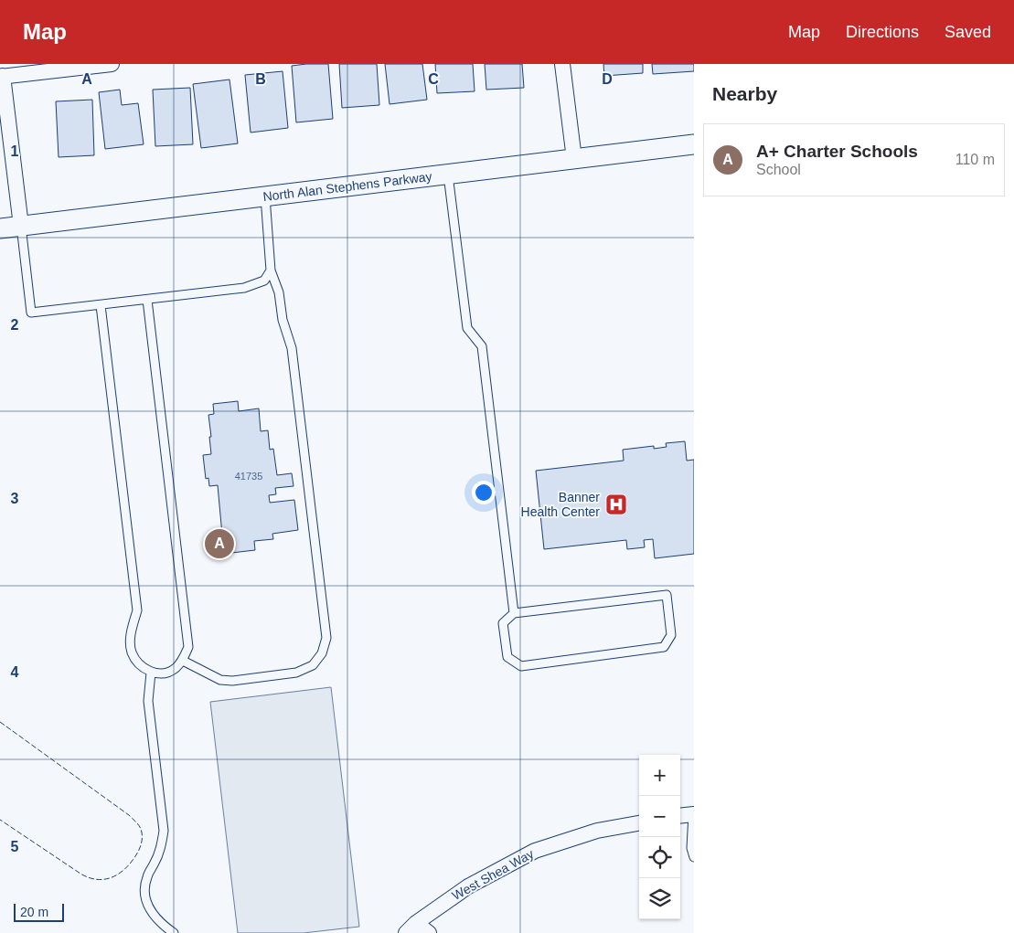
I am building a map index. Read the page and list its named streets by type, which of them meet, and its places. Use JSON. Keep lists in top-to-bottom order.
{
  "streets": {
    "street": ["North Alan Stephens Parkway", "West Shea Way"]
  },
  "places": {
    "hospital": ["Banner Health Center"]
  },
  "house_numbers": ["41735"],
  "scale_bar": "20 m",
  "page": {
    "header": "Map",
    "nav": ["Map", "Directions", "Saved"],
    "heading": "Nearby",
    "list": [
      {
        "mark": "A",
        "name": "A+ Charter Schools",
        "note": "School",
        "value": "110 m"
      }
    ],
    "pins": "A",
    "map_buttons": ["+", "−"],
    "scale": "20 m"
  },
  "grid": {
    "columns": [
      "A",
      "B",
      "C",
      "D"
    ],
    "rows": [
      "1",
      "2",
      "3",
      "4",
      "5"
    ]
  }
}
